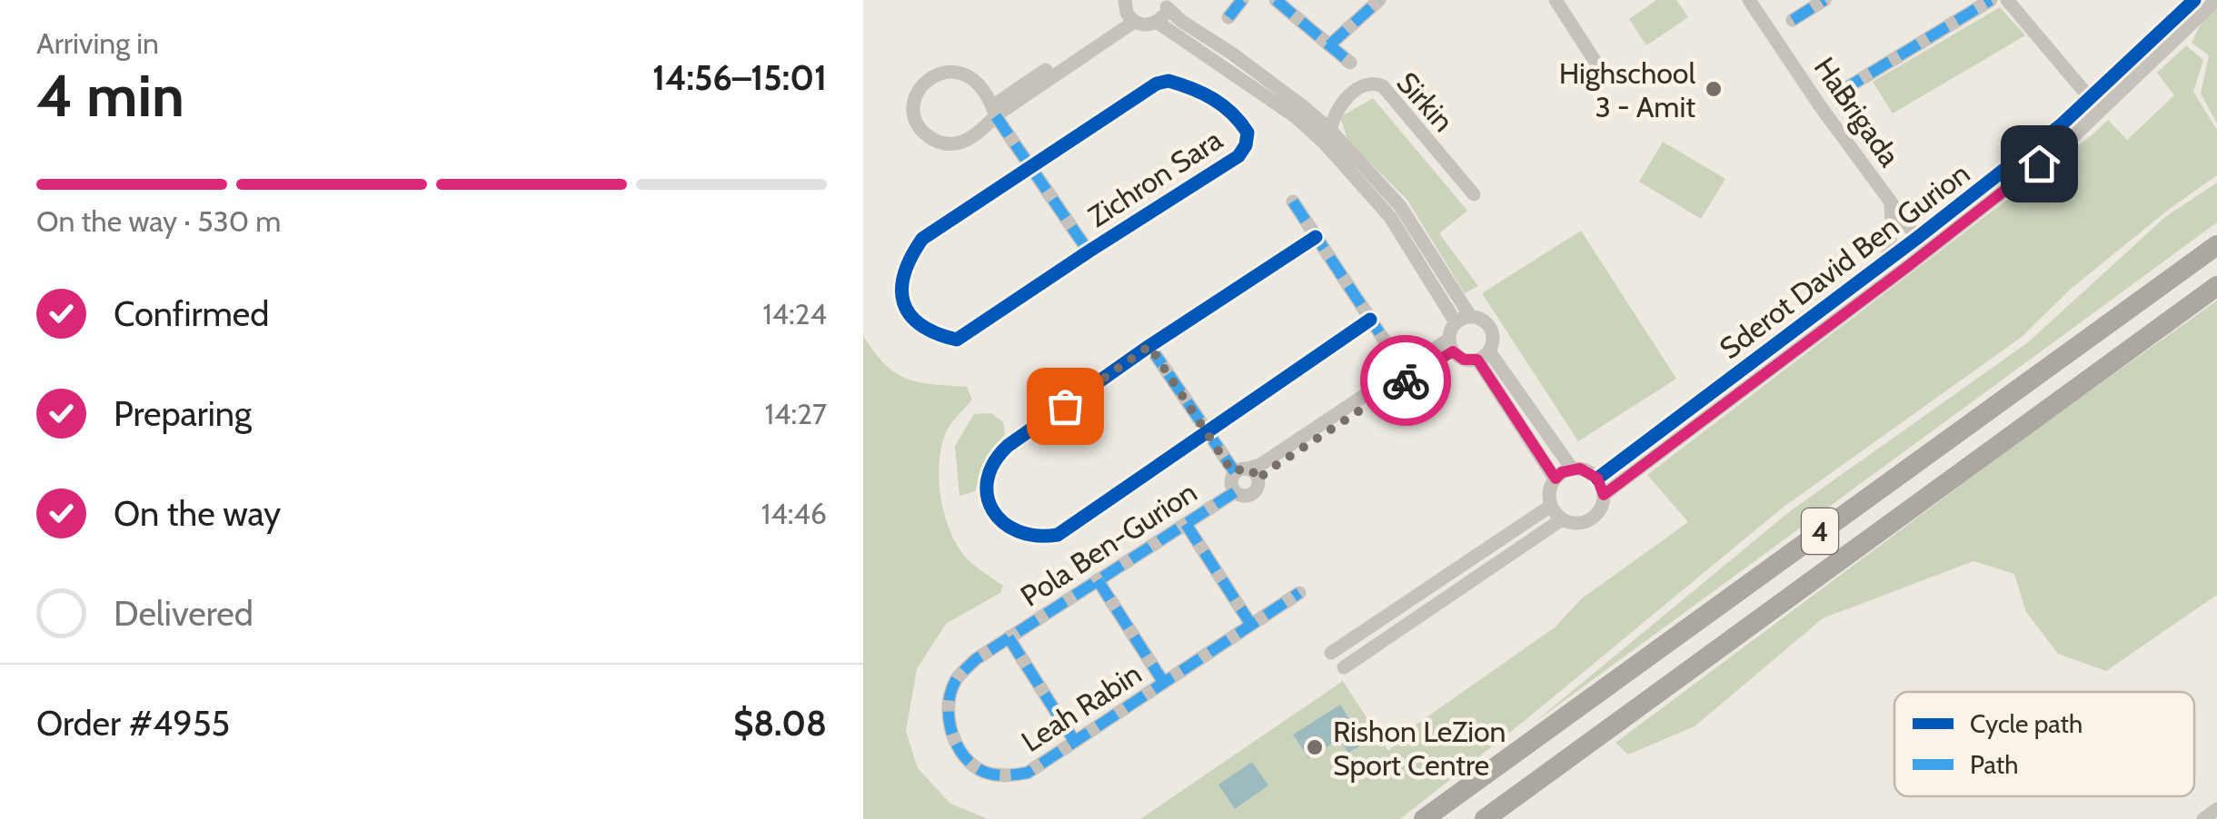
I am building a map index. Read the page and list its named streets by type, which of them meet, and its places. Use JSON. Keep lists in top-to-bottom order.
{
  "streets": {
    "highway": ["4"],
    "street": [
      "Sirkin",
      "HaBrigada",
      "Zichron Sara",
      "Sderot David Ben Gurion",
      "Pola Ben-Gurion",
      "Leah Rabin"
    ]
  },
  "crossings": [
    ["HaBrigada", "Sderot David Ben Gurion"],
    ["Pola Ben-Gurion", "Leah Rabin"]
  ],
  "places": ["Highschool 3 - Amit", "Rishon LeZion Sport Centre"],
  "legend": ["Cycle path", "Path"],
  "page": {
    "heading": ["4 min", "Arriving in", "14:56–15:01"],
    "panel": ["Order #4955", "$8.08"],
    "bar": "On the way · 530 m",
    "list": [
      ["Confirmed", "14:24"],
      ["Preparing", "14:27"],
      ["On the way", "14:46"],
      "Delivered"
    ]
  }
}
